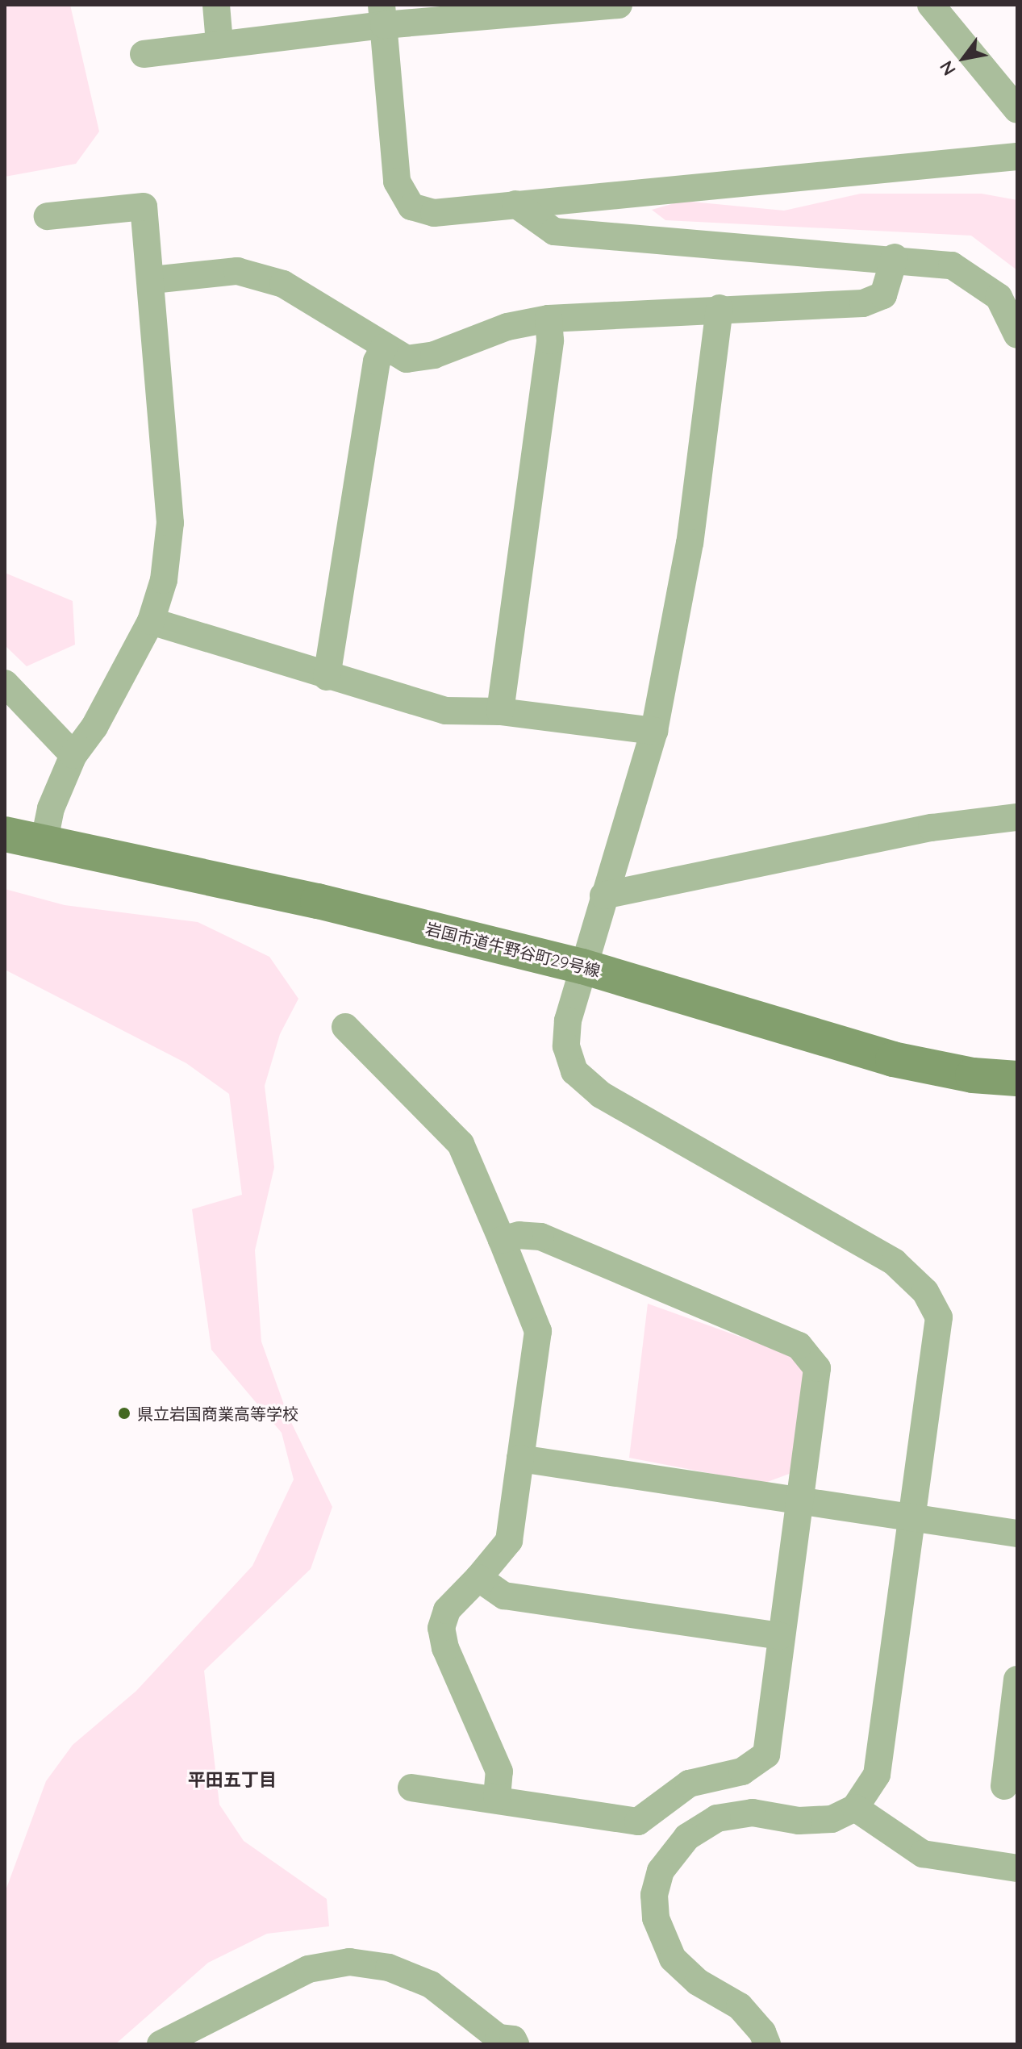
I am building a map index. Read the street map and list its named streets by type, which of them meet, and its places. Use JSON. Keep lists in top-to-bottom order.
{
  "streets": {
    "street": ["岩国市道牛野谷町29号線"]
  },
  "districts": ["平田五丁目"],
  "places": ["県立岩国商業高等学校"],
  "north": "bottom left"
}
